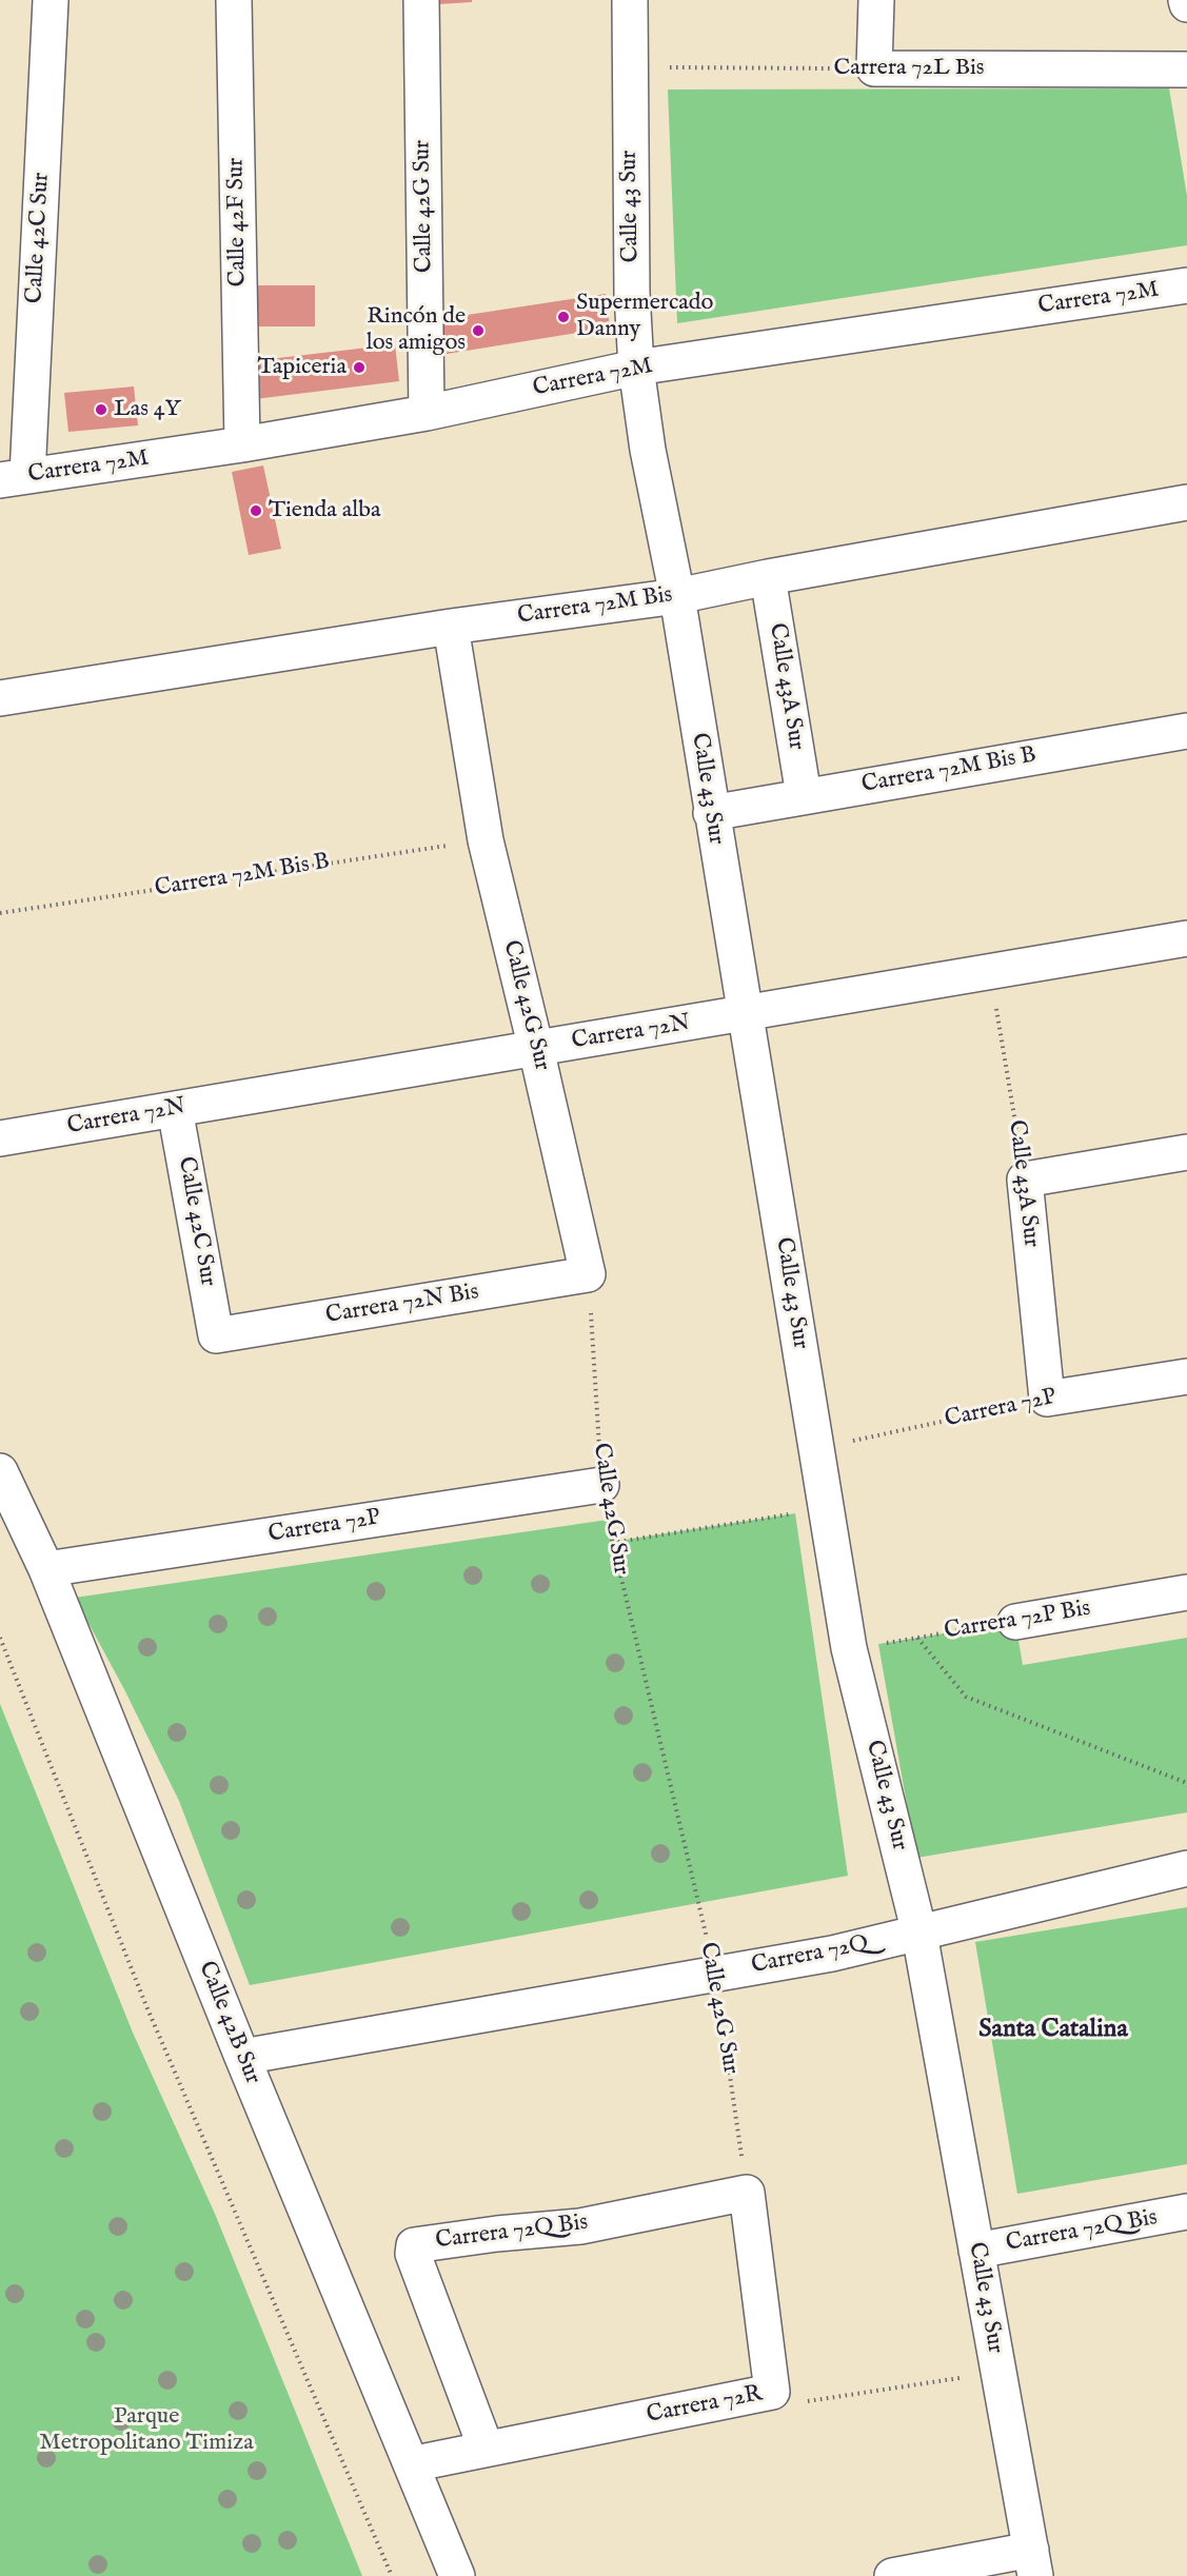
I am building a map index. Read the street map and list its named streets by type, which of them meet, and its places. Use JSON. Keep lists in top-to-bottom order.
{
  "streets": {
    "street": [
      "Carrera 72L Bis",
      "Calle 42G Sur",
      "Calle 43 Sur",
      "Calle 42F Sur",
      "Calle 42C Sur",
      "Carrera 72M",
      "Carrera 72M Bis",
      "Calle 43A Sur",
      "Carrera 72M Bis B",
      "Carrera 72N",
      "Carrera 72N Bis",
      "Carrera 72P",
      "Carrera 72P Bis",
      "Carrera 72Q",
      "Calle 42B Sur",
      "Carrera 72Q Bis",
      "Carrera 72R"
    ]
  },
  "crossings": [
    ["Carrera 72L Bis", "Calle 43 Sur"],
    ["Calle 42G Sur", "Carrera 72M"],
    ["Calle 42G Sur", "Carrera 72M Bis"],
    ["Calle 42G Sur", "Carrera 72M Bis B"],
    ["Calle 42G Sur", "Carrera 72N"],
    ["Calle 42G Sur", "Carrera 72N Bis"],
    ["Calle 42G Sur", "Carrera 72P"],
    ["Calle 42G Sur", "Carrera 72Q"],
    ["Calle 42G Sur", "Carrera 72Q Bis"],
    ["Calle 43 Sur", "Carrera 72M"],
    ["Calle 43 Sur", "Carrera 72M Bis"],
    ["Calle 43 Sur", "Carrera 72M Bis B"],
    ["Calle 43 Sur", "Carrera 72N"],
    ["Calle 43 Sur", "Carrera 72P"],
    ["Calle 43 Sur", "Carrera 72P Bis"],
    ["Calle 43 Sur", "Carrera 72Q"],
    ["Calle 43 Sur", "Carrera 72Q Bis"],
    ["Calle 43 Sur", "Carrera 72R"],
    ["Calle 42F Sur", "Carrera 72M"],
    ["Calle 42C Sur", "Carrera 72M"],
    ["Calle 42C Sur", "Carrera 72N"],
    ["Calle 42C Sur", "Carrera 72N Bis"],
    ["Carrera 72M Bis", "Calle 43A Sur"],
    ["Calle 43A Sur", "Carrera 72M Bis B"],
    ["Calle 43A Sur", "Carrera 72N"],
    ["Calle 43A Sur", "Carrera 72P"],
    ["Carrera 72P", "Calle 42B Sur"],
    ["Carrera 72Q", "Calle 42B Sur"],
    ["Calle 42B Sur", "Carrera 72R"],
    ["Carrera 72Q Bis", "Carrera 72R"]
  ],
  "districts": ["Santa Catalina"],
  "parks": ["Parque Metropolitano Timiza"],
  "places": [
    "Supermercado Danny",
    "Rincón de los amigos",
    "Tapiceria",
    "Las 4Y",
    "Tienda alba"
  ]
}
